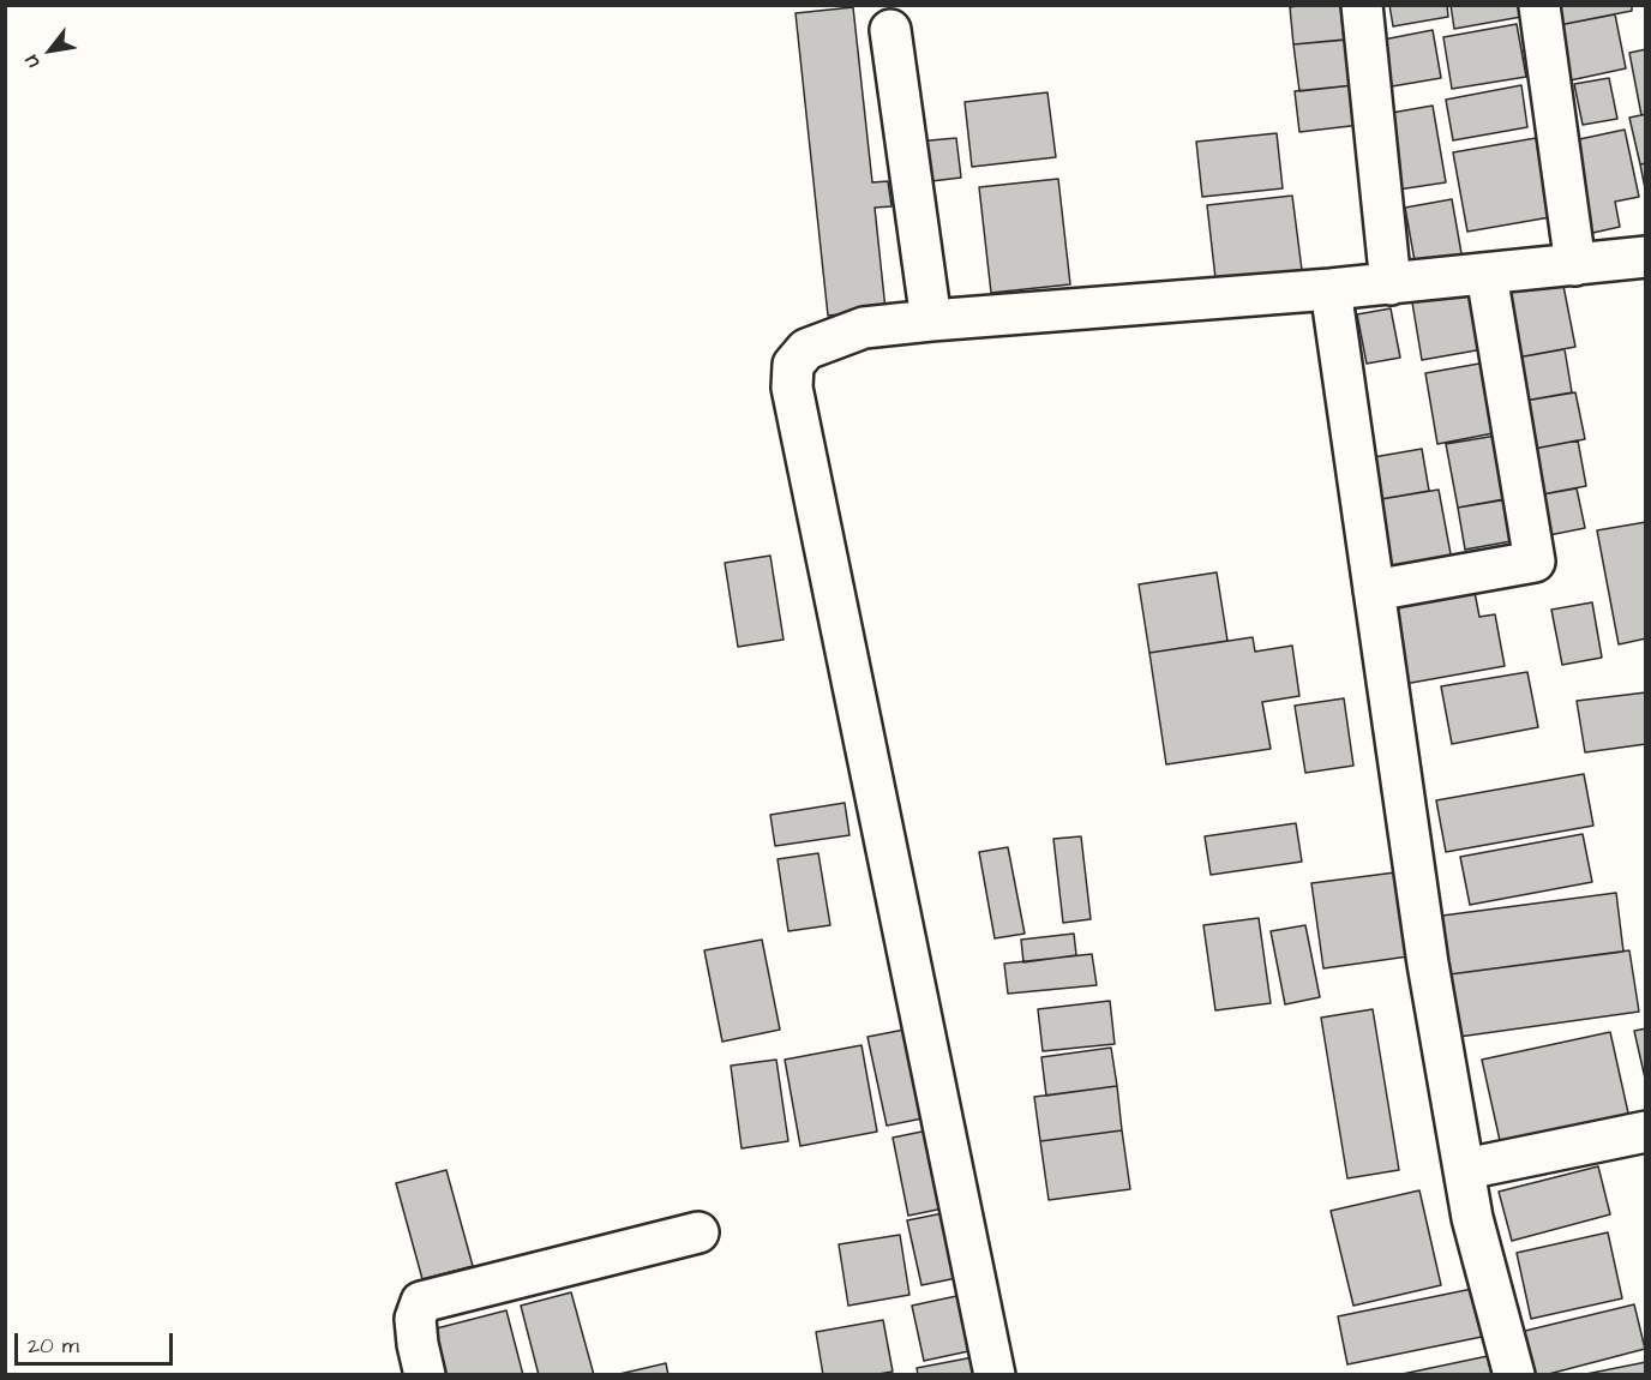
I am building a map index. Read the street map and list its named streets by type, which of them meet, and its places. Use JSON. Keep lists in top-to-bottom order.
{
  "scale_bar": "20 m",
  "north": "bottom left"
}
